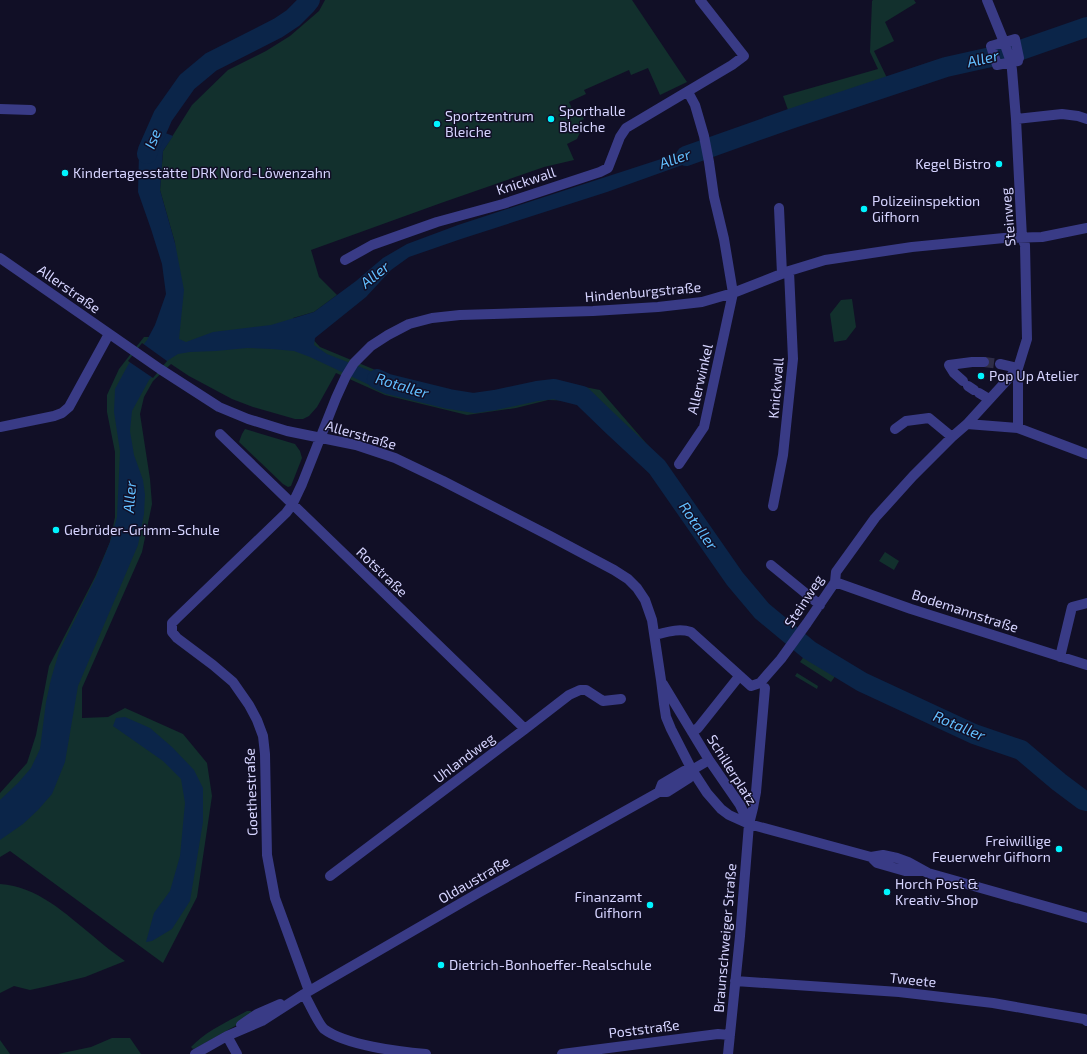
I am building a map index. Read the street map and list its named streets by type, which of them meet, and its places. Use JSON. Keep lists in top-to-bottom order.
{
  "streets": {
    "street": [
      "Knickwall",
      "Steinweg",
      "Allerstraße",
      "Hindenburgstraße",
      "Allerwinkel",
      "Rotstraße",
      "Bodemannstraße",
      "Uhlandweg",
      "Schillerplatz",
      "Goethestraße",
      "Oldaustraße",
      "Braunschweiger Straße",
      "Tweete",
      "Poststraße"
    ]
  },
  "crossings": [
    ["Knickwall", "Hindenburgstraße"],
    ["Steinweg", "Allerstraße"],
    ["Steinweg", "Hindenburgstraße"],
    ["Steinweg", "Bodemannstraße"],
    ["Allerstraße", "Hindenburgstraße"],
    ["Allerstraße", "Schillerplatz"],
    ["Allerstraße", "Goethestraße"],
    ["Hindenburgstraße", "Allerwinkel"],
    ["Hindenburgstraße", "Goethestraße"],
    ["Rotstraße", "Uhlandweg"],
    ["Rotstraße", "Goethestraße"],
    ["Schillerplatz", "Oldaustraße"],
    ["Schillerplatz", "Braunschweiger Straße"],
    ["Goethestraße", "Oldaustraße"],
    ["Braunschweiger Straße", "Tweete"],
    ["Braunschweiger Straße", "Poststraße"]
  ],
  "water": ["Aller", "Ise", "Rotaller"],
  "places": [
    "Sporthalle Bleiche",
    "Sportzentrum Bleiche",
    "Kegel Bistro",
    "Kindertagesstätte DRK Nord-Löwenzahn",
    "Polizeiinspektion Gifhorn",
    "Pop Up Atelier",
    "Gebrüder-Grimm-Schule",
    "Freiwillige Feuerwehr Gifhorn",
    "Horch Post & Kreativ-Shop",
    "Finanzamt Gifhorn",
    "Dietrich-Bonhoeffer-Realschule"
  ]
}
